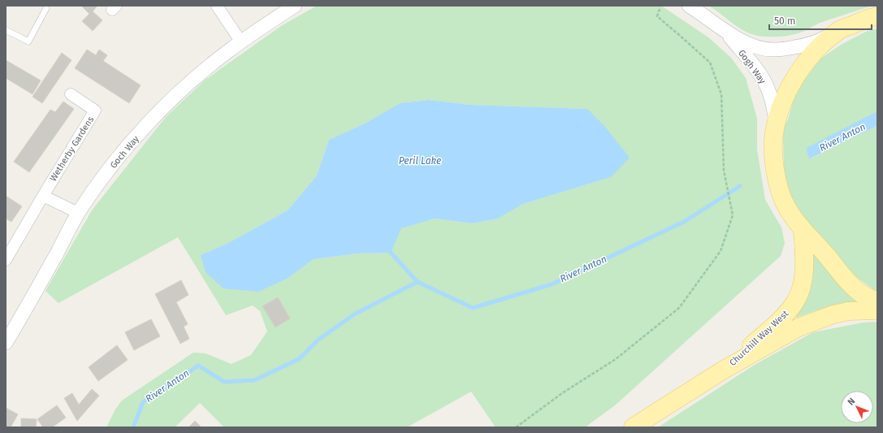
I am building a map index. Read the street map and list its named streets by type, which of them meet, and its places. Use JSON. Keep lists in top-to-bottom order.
{
  "streets": {
    "main road": ["Churchill Way West"],
    "street": ["Gogh Way", "Wetherby Gardens", "Goch Way"]
  },
  "water": ["River Anton", "Peril Lake"],
  "scale_bar": "50 m",
  "north": "top left"
}
